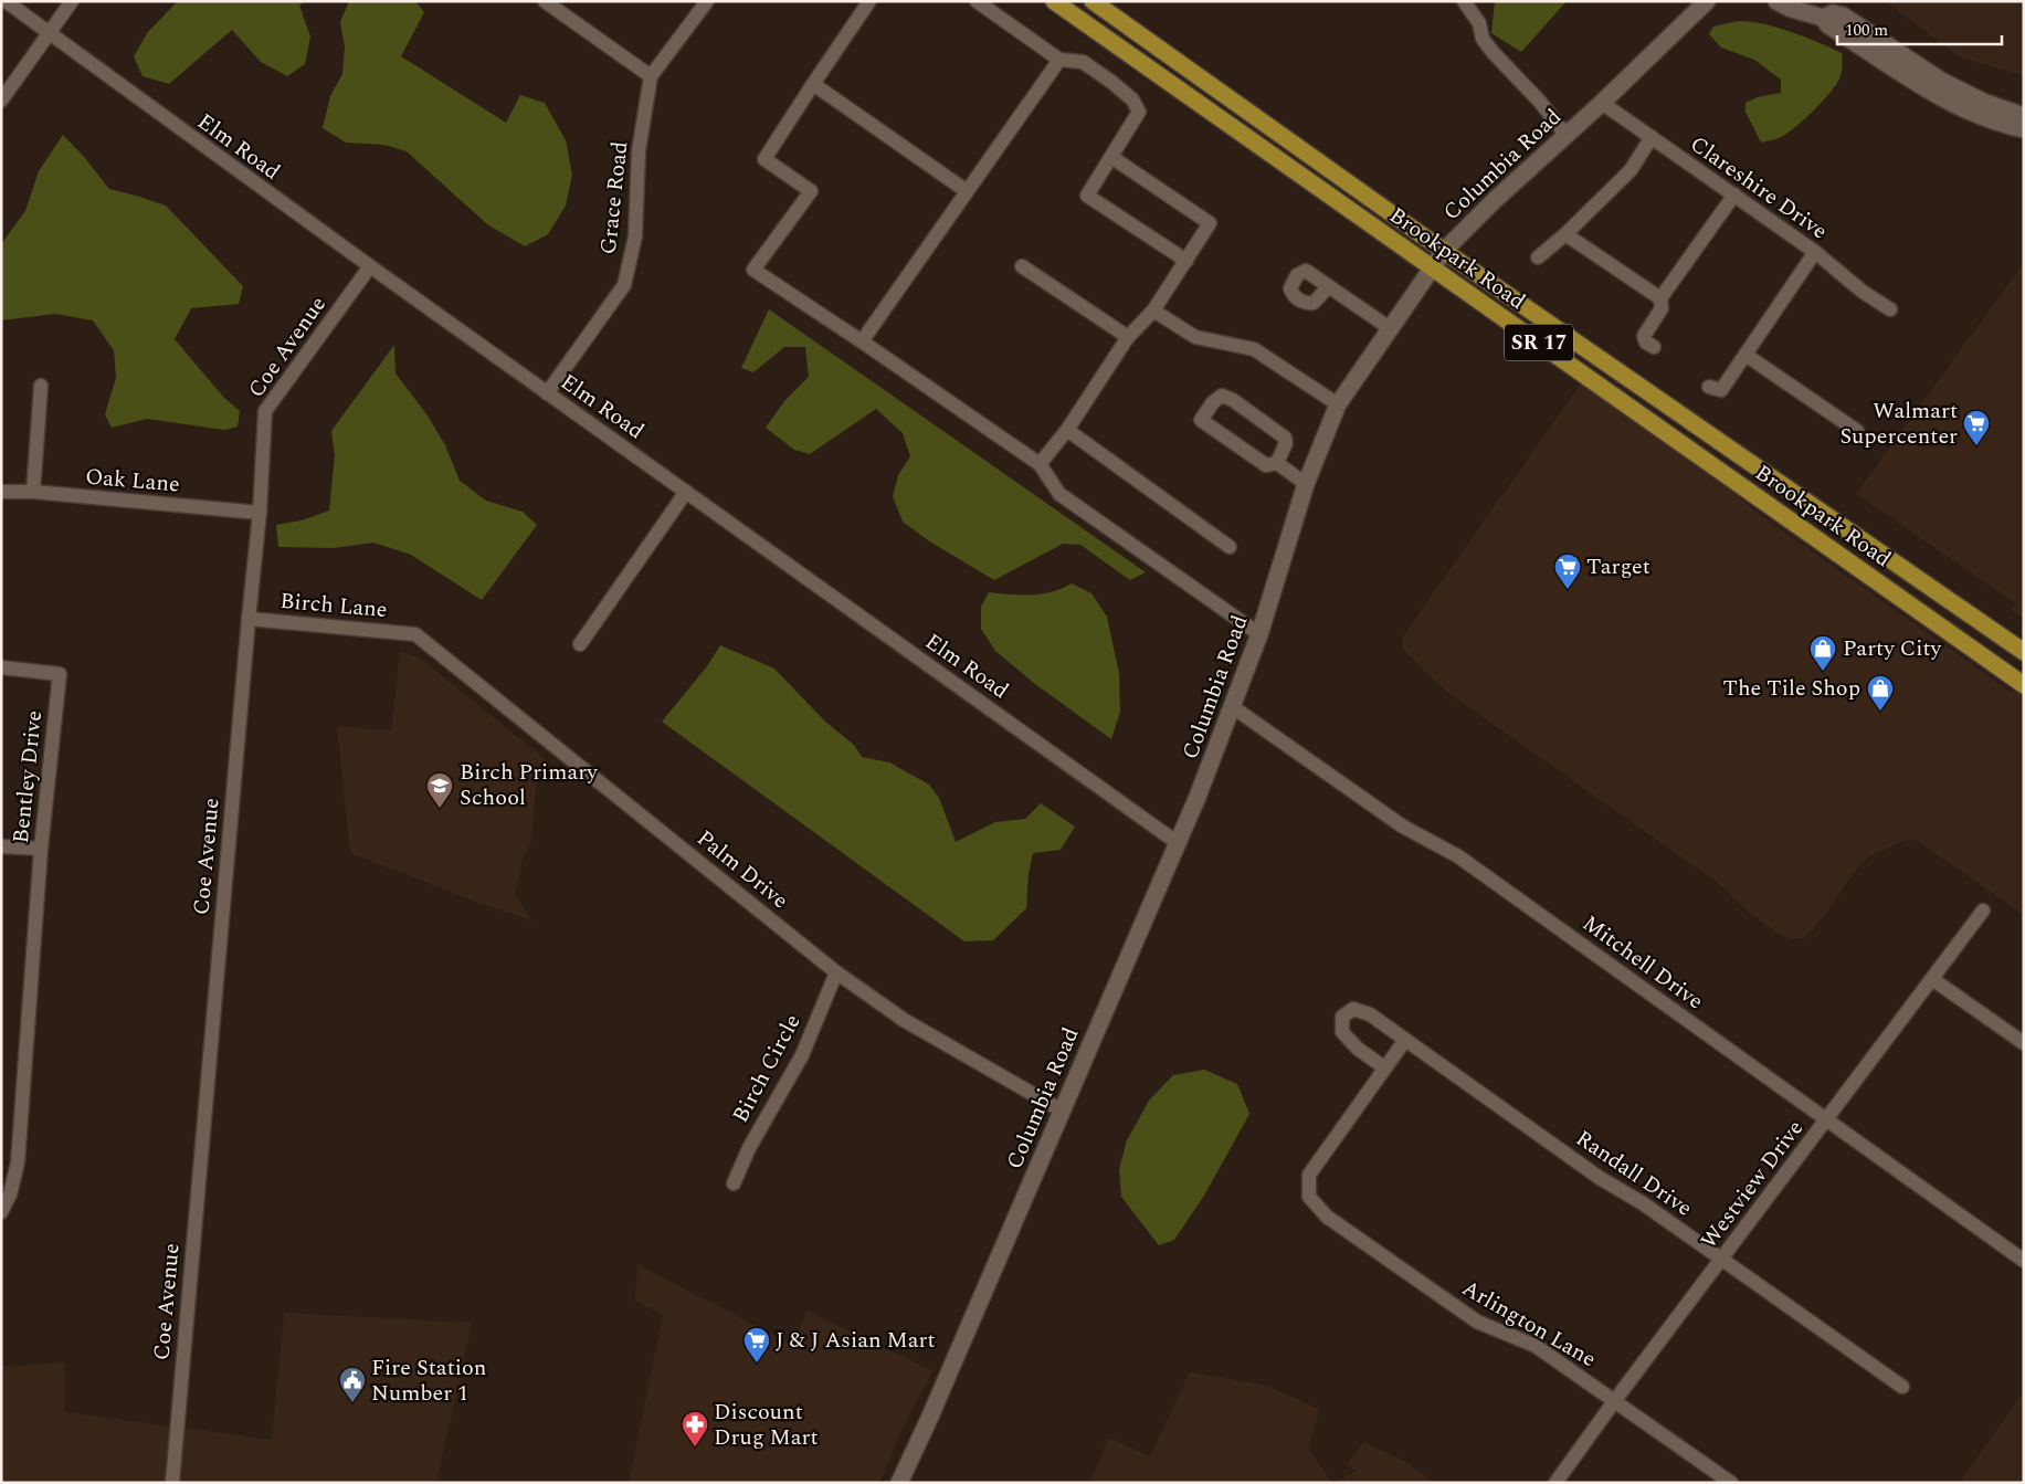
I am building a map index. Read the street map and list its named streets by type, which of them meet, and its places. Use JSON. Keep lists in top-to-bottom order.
{
  "streets": {
    "main road": ["Brookpark Road", "SR 17"],
    "street": [
      "Elm Road",
      "Columbia Road",
      "Clareshire Drive",
      "Grace Road",
      "Coe Avenue",
      "Oak Lane",
      "Birch Lane",
      "Bentley Drive",
      "Palm Drive",
      "Mitchell Drive",
      "Birch Circle",
      "Randall Drive",
      "Westview Drive",
      "Arlington Lane"
    ]
  },
  "crossings": [
    ["Elm Road", "Columbia Road"],
    ["Elm Road", "Grace Road"],
    ["Elm Road", "Coe Avenue"],
    ["Columbia Road", "Clareshire Drive"],
    ["Columbia Road", "Brookpark Road"],
    ["Columbia Road", "Palm Drive"],
    ["Columbia Road", "Mitchell Drive"],
    ["Coe Avenue", "Oak Lane"],
    ["Coe Avenue", "Birch Lane"],
    ["Birch Lane", "Palm Drive"],
    ["Palm Drive", "Birch Circle"],
    ["Mitchell Drive", "Westview Drive"],
    ["Randall Drive", "Westview Drive"],
    ["Randall Drive", "Arlington Lane"],
    ["Westview Drive", "Arlington Lane"]
  ],
  "places": {
    "supermarket": ["Walmart Supercenter", "Target", "J & J Asian Mart"],
    "shop": ["Party City", "The Tile Shop"],
    "school or university": ["Birch Primary School"],
    "public building": ["Fire Station Number 1"],
    "pharmacy": ["Discount Drug Mart"]
  },
  "scale_bar": "100 m"
}
